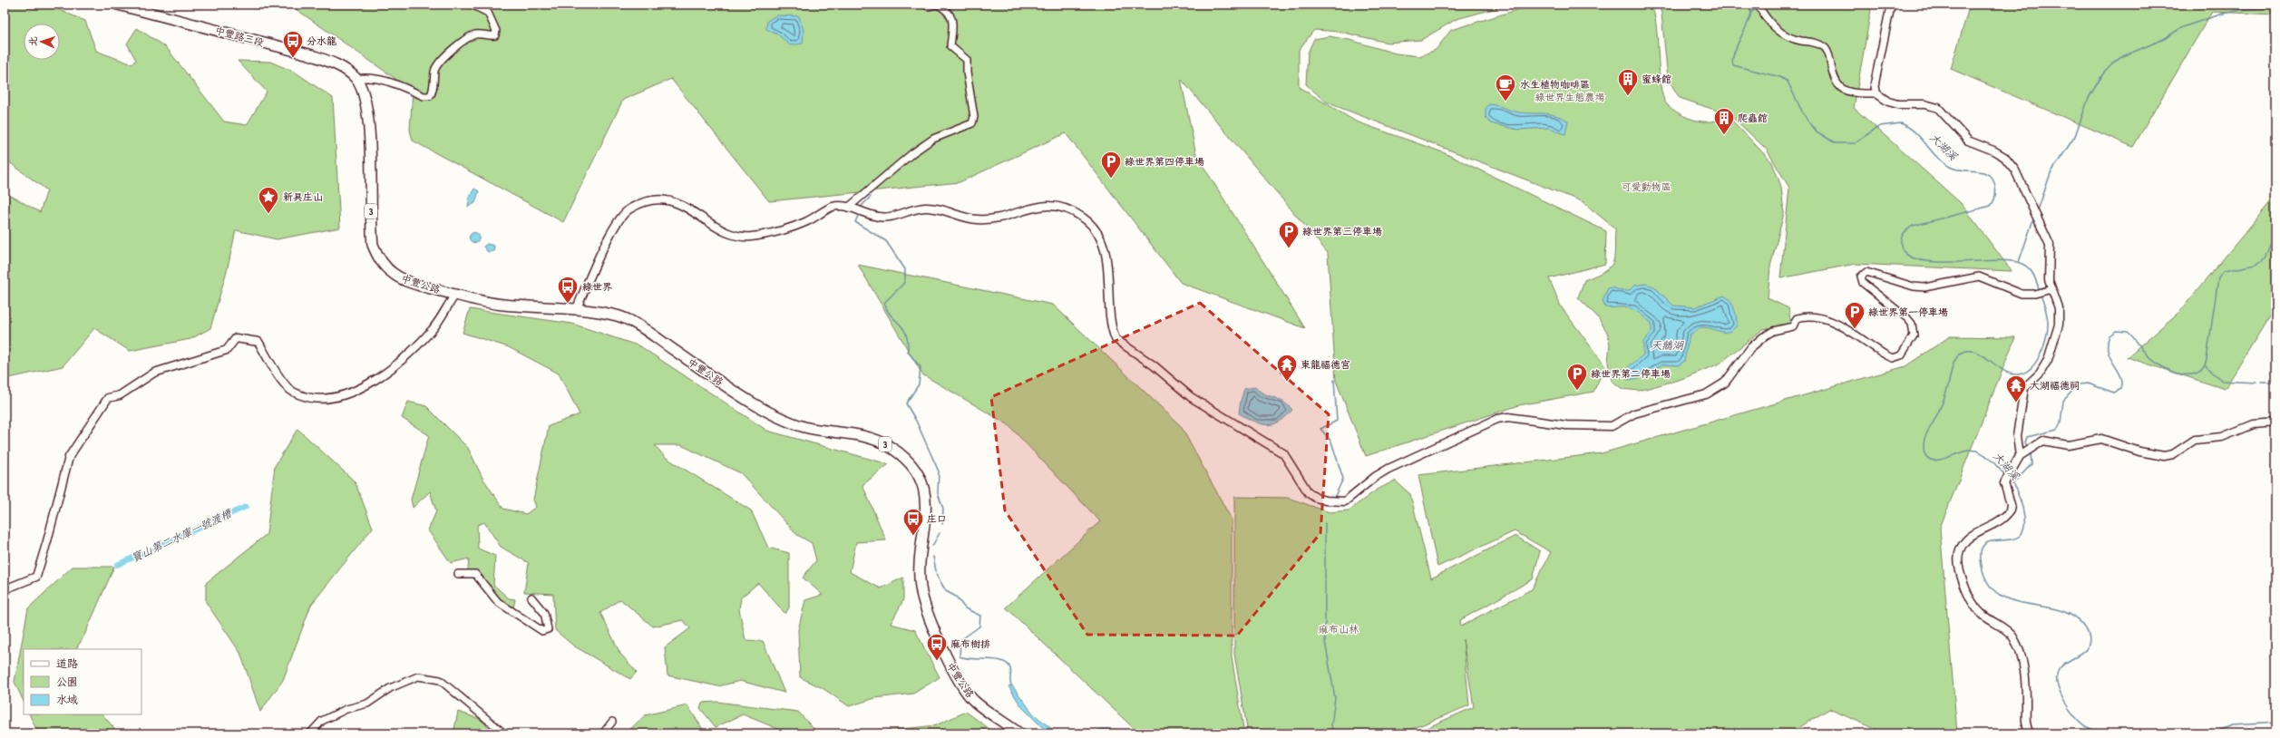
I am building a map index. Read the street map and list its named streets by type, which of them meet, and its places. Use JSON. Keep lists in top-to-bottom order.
{
  "streets": {
    "main road": ["中豐路三段", "3", "中豐公路"]
  },
  "crossings": [
    ["中豐路三段", "中豐公路"]
  ],
  "water": ["大湖溪", "天鵝湖", "寶山第二水庫一號渡槽"],
  "parks": ["綠世界生態農場", "可愛動物區", "麻布山林"],
  "places": {
    "bus stop": [
      "分水龍",
      "綠世界",
      "庄口",
      "麻布樹排"
    ],
    "building": ["蜜蜂館", "爬蟲館"],
    "cafe": ["水生植物咖啡區"],
    "parking": [
      "綠世界第四停車場",
      "綠世界第三停車場",
      "綠世界第一停車場",
      "綠世界第二停車場"
    ],
    "place": ["新具庄山"],
    "temple": ["東龍福德宮", "大湖福德祠"]
  },
  "legend": ["道路", "公園", "水域"],
  "north": "left"
}
